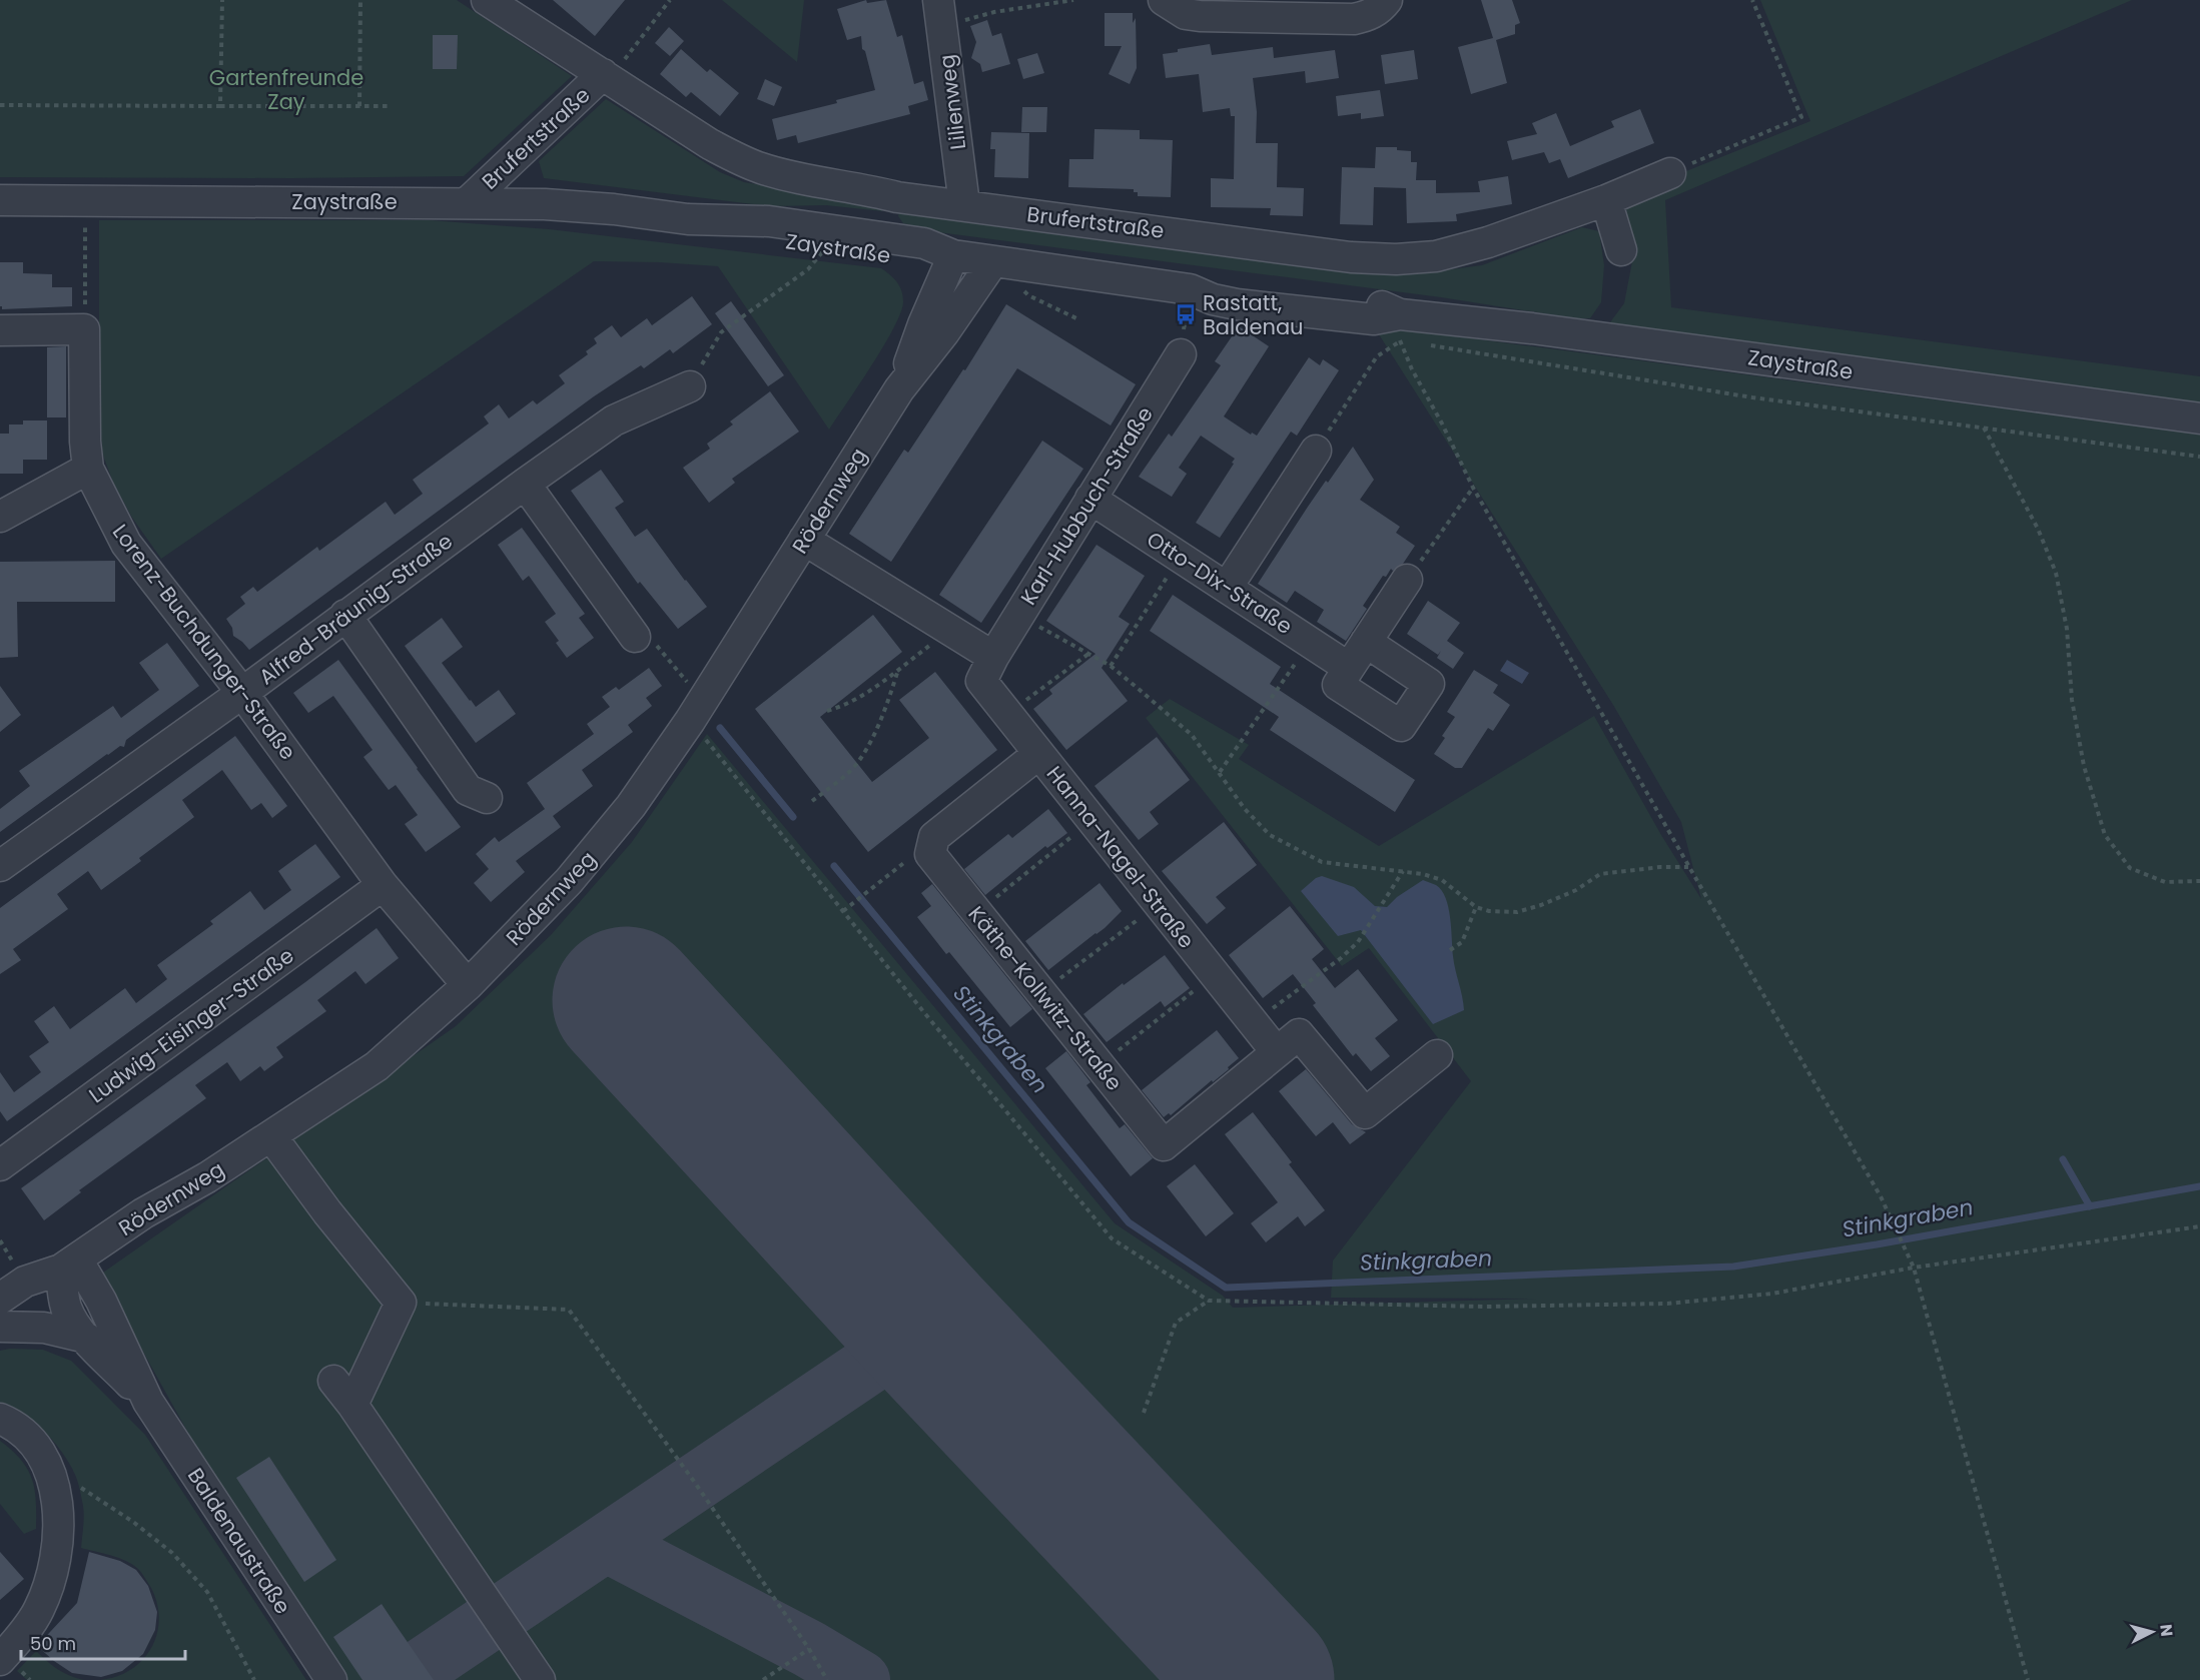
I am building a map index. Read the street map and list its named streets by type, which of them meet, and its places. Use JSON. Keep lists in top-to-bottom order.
{
  "streets": {
    "street": [
      "Lilienweg",
      "Brufertstraße",
      "Zaystraße",
      "Rödernweg",
      "Karl-Hubbuch-Straße",
      "Otto-Dix-Straße",
      "Alfred-Bräunig-Straße",
      "Lorenz-Buchdunger-Straße",
      "Hanna-Nagel-Straße",
      "Käthe-Kollwitz-Straße",
      "Ludwig-Eisinger-Straße",
      "Baldenaustraße"
    ]
  },
  "crossings": [
    ["Lilienweg", "Brufertstraße"],
    ["Brufertstraße", "Zaystraße"],
    ["Zaystraße", "Rödernweg"],
    ["Rödernweg", "Lorenz-Buchdunger-Straße"],
    ["Rödernweg", "Baldenaustraße"],
    ["Karl-Hubbuch-Straße", "Otto-Dix-Straße"],
    ["Karl-Hubbuch-Straße", "Hanna-Nagel-Straße"],
    ["Alfred-Bräunig-Straße", "Lorenz-Buchdunger-Straße"],
    ["Lorenz-Buchdunger-Straße", "Ludwig-Eisinger-Straße"],
    ["Hanna-Nagel-Straße", "Käthe-Kollwitz-Straße"]
  ],
  "water": ["Stinkgraben"],
  "parks": ["Gartenfreunde Zay"],
  "places": {
    "bus stop": ["Rastatt, Baldenau"]
  },
  "scale_bar": "50 m",
  "north": "right"
}
